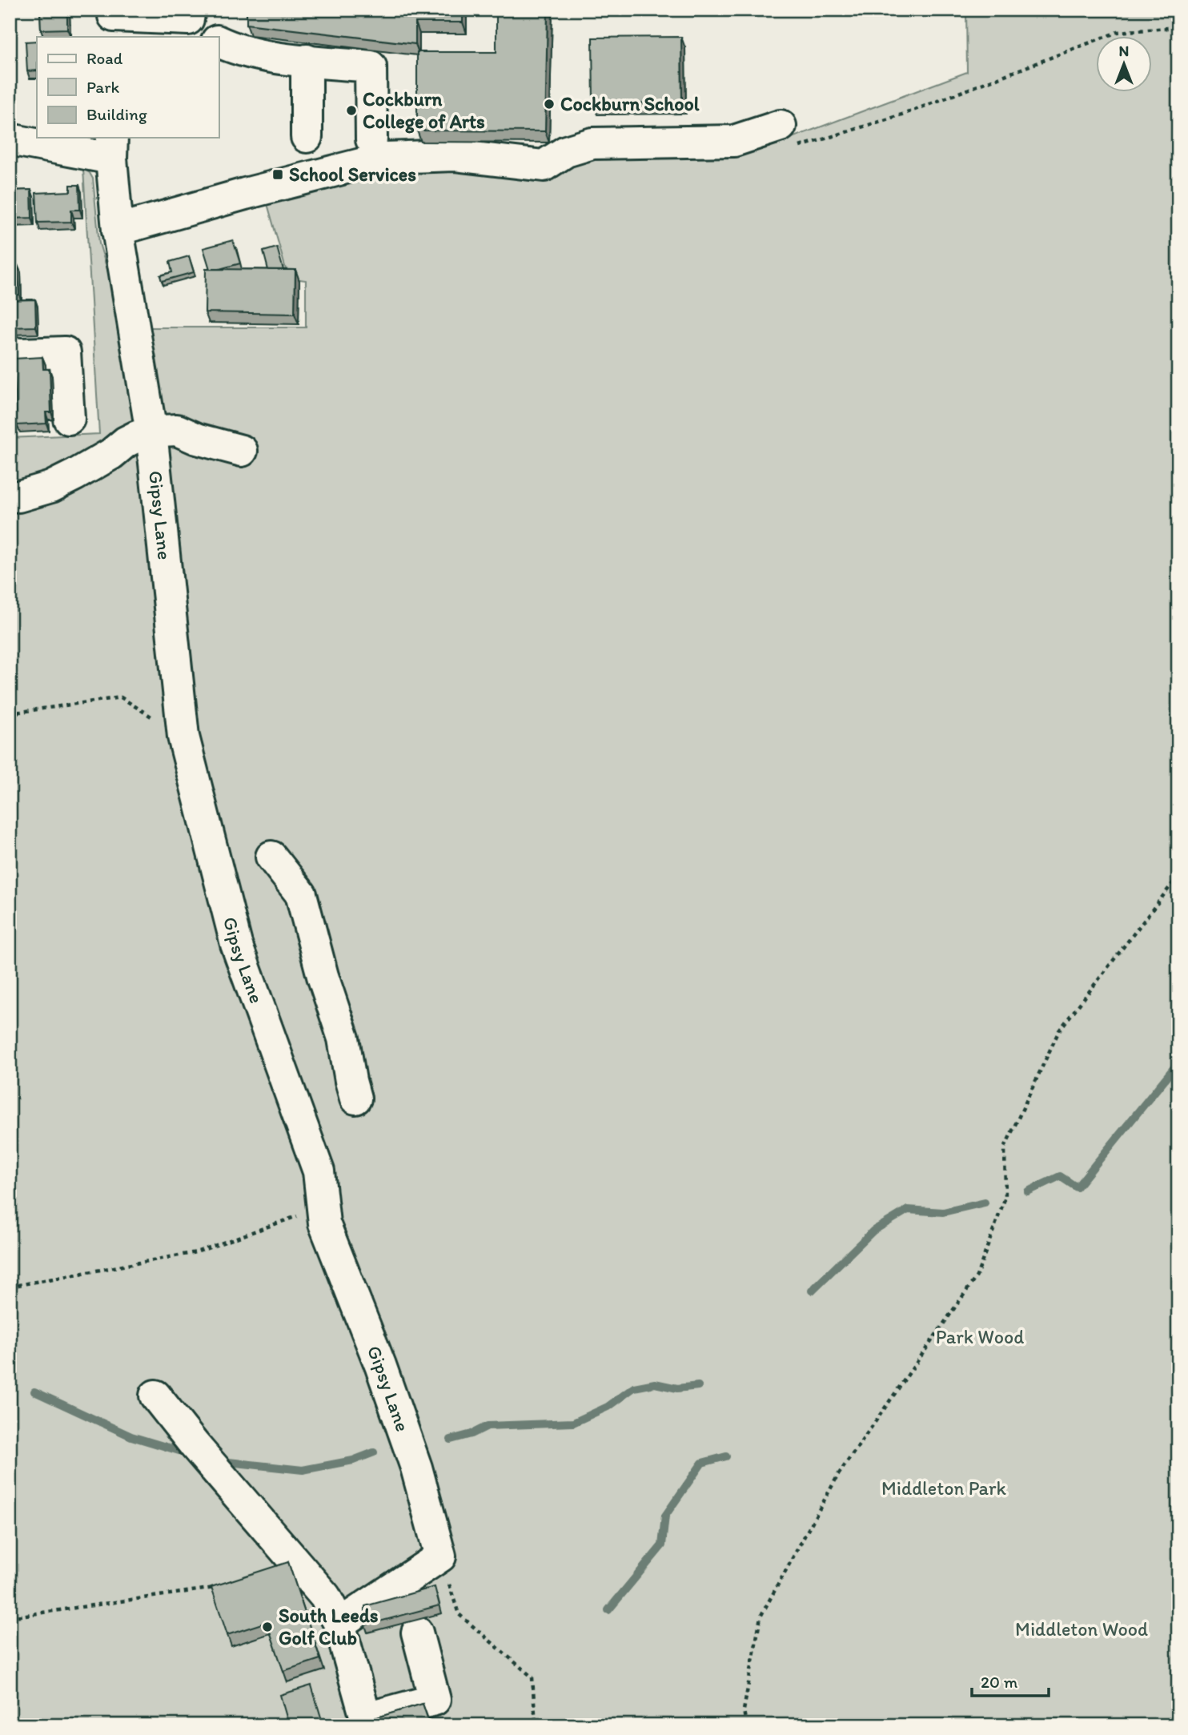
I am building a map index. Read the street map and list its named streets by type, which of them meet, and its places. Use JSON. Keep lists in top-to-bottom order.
{
  "streets": {
    "street": ["Gipsy Lane"]
  },
  "parks": ["Park Wood", "Middleton Park", "Middleton Wood"],
  "places": {
    "other": ["Cockburn School", "Cockburn College of Arts", "South Leeds Golf Club"],
    "transit": ["School Services"]
  },
  "legend": ["Road", "Park", "Building"],
  "scale_bar": "20 m",
  "north": "top"
}
